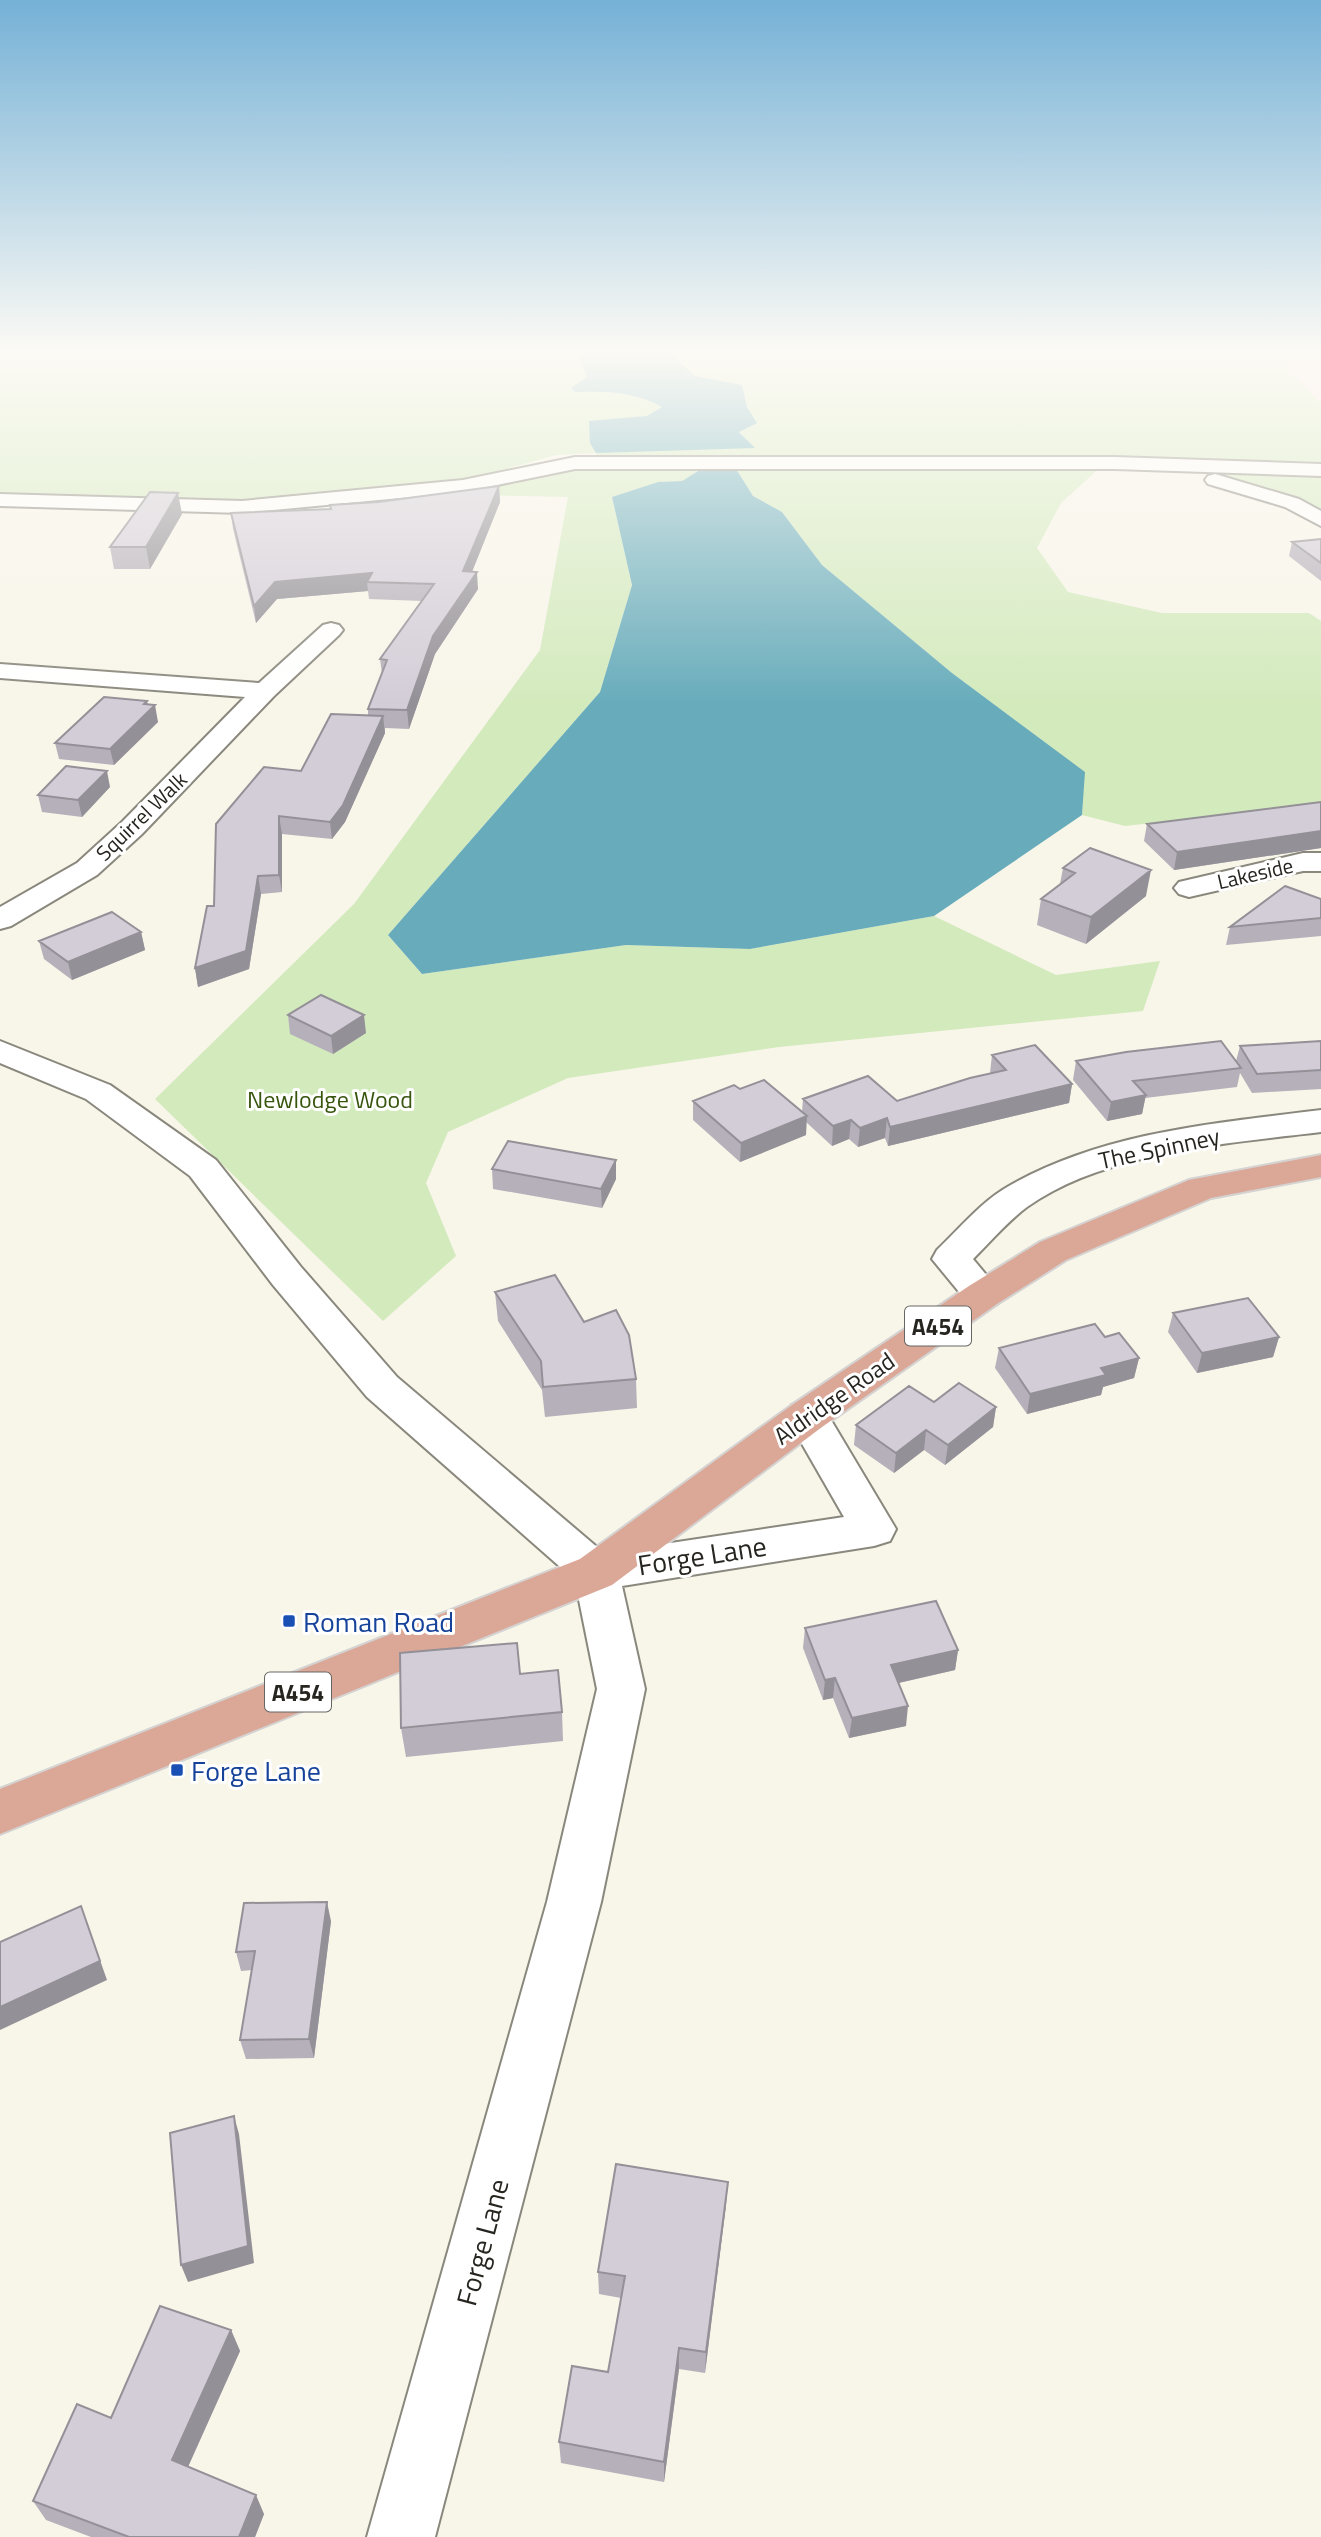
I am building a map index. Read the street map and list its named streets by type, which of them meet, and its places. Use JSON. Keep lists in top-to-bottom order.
{
  "streets": {
    "main road": ["A454", "Aldridge Road"],
    "street": [
      "Squirrel Walk",
      "Lakeside",
      "The Spinney",
      "Forge Lane"
    ]
  },
  "crossings": [
    ["The Spinney", "Aldridge Road"],
    ["A454", "Aldridge Road"],
    ["A454", "Forge Lane"],
    ["Aldridge Road", "Forge Lane"]
  ],
  "parks": ["Newlodge Wood"],
  "places": {
    "transit": ["Roman Road", "Forge Lane"]
  }
}
